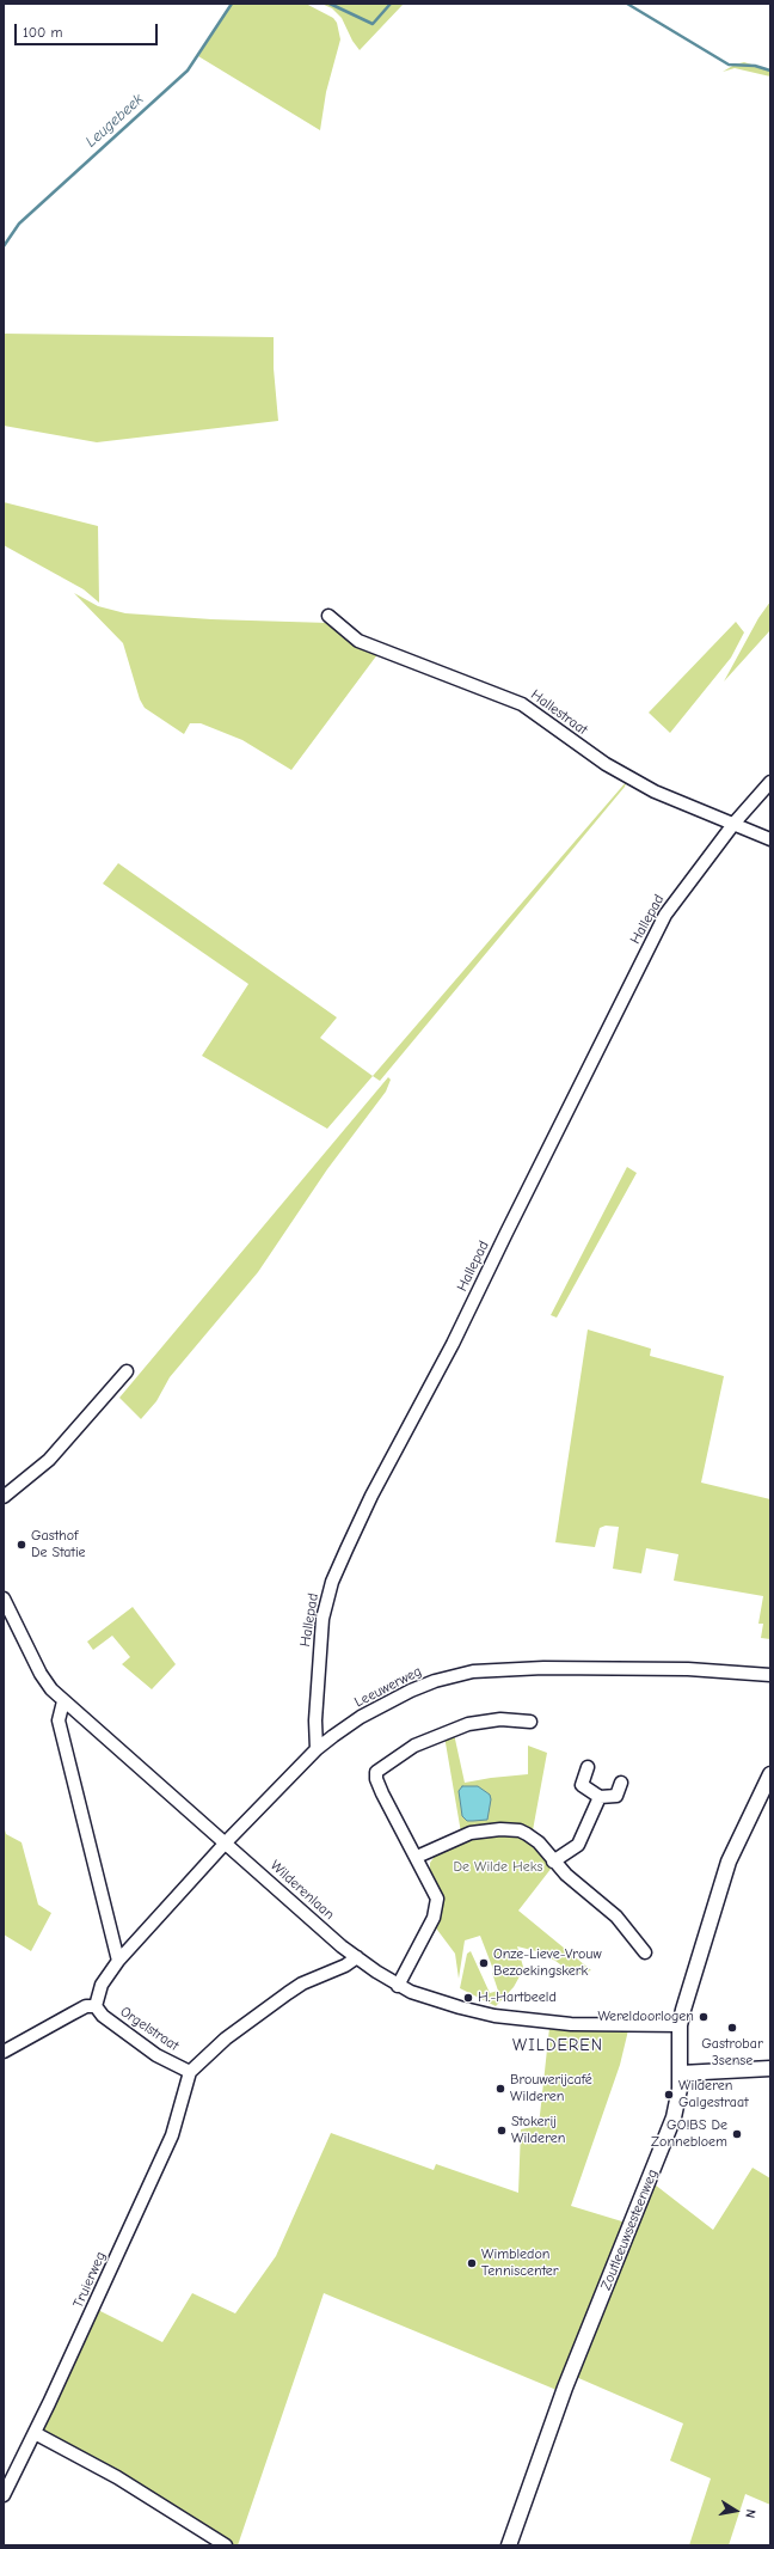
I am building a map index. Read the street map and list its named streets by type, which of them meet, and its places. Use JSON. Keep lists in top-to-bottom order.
{
  "streets": {
    "street": [
      "Hallestraat",
      "Hallepad",
      "Leeuwerweg",
      "Wilderenlaan",
      "Orgelstraat",
      "Zoutleeuwsesteenweg",
      "Truierweg"
    ]
  },
  "crossings": [
    ["Hallestraat", "Hallepad"],
    ["Hallepad", "Leeuwerweg"],
    ["Leeuwerweg", "Wilderenlaan"],
    ["Wilderenlaan", "Zoutleeuwsesteenweg"],
    ["Orgelstraat", "Truierweg"]
  ],
  "districts": ["WILDEREN"],
  "water": ["Leugebeek"],
  "parks": ["De Wilde Heks"],
  "places": [
    "Gasthof De Statie",
    "Onze-Lieve-Vrouw Bezoekingskerk",
    "H.-Hartbeeld",
    "Wereldoorlogen",
    "Gastrobar 3sense",
    "Brouwerijcafé Wilderen",
    "Wilderen Galgestraat",
    "Stokerij Wilderen",
    "GO!BS De Zonnebloem",
    "Wimbledon Tenniscenter"
  ],
  "scale_bar": "100 m",
  "north": "right"
}
